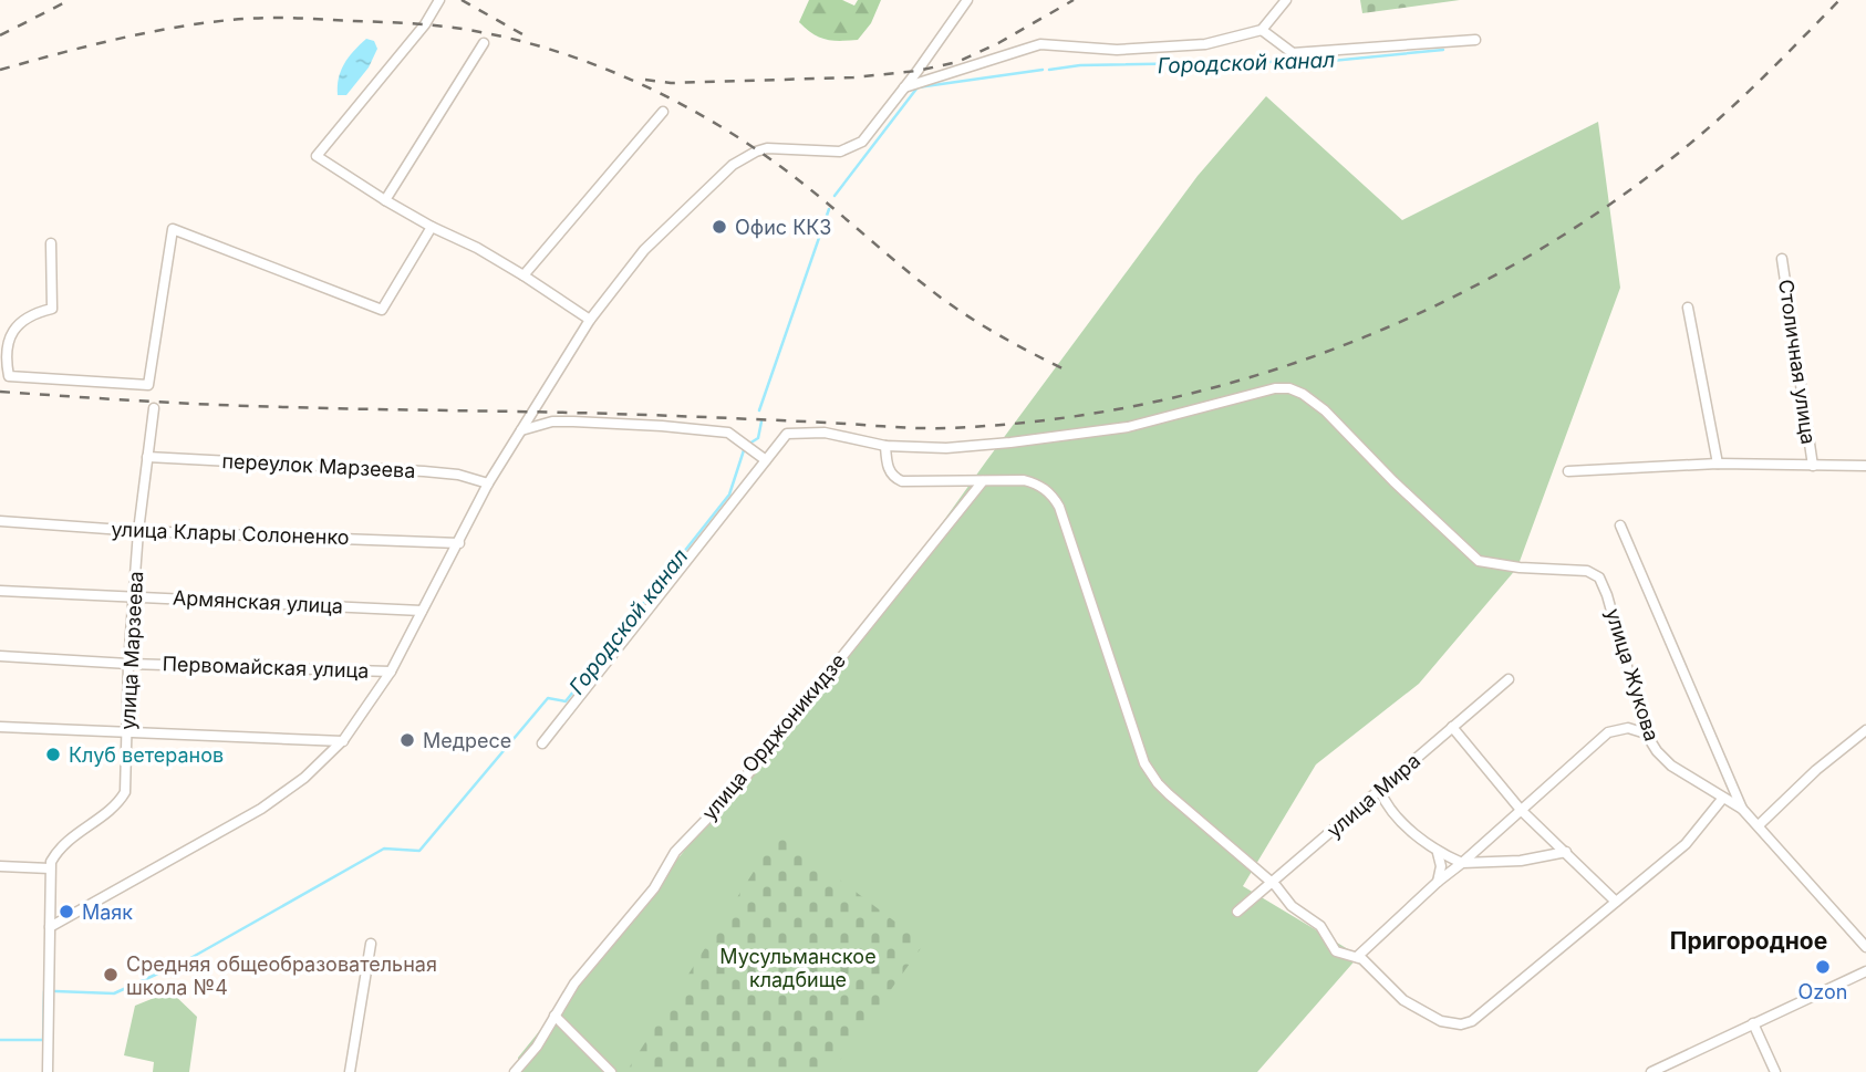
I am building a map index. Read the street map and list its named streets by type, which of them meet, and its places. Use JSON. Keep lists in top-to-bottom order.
{
  "streets": {
    "street": [
      "Столичная улица",
      "переулок Марзеева",
      "улица Клары Солоненко",
      "Армянская улица",
      "улица Марзеева",
      "Первомайская улица",
      "улица Жукова",
      "улица Орджоникидзе",
      "улица Мира"
    ]
  },
  "crossings": [
    ["переулок Марзеева", "улица Марзеева"],
    ["улица Клары Солоненко", "улица Марзеева"],
    ["Армянская улица", "улица Марзеева"],
    ["улица Марзеева", "Первомайская улица"]
  ],
  "districts": ["Пригородное"],
  "water": ["Городской канал"],
  "parks": ["Мусульманское кладбище"],
  "places": [
    "Офис ККЗ",
    "Медресе",
    "Клуб ветеранов",
    "Маяк",
    "Ozon",
    "Средняя общеобразовательная школа №4"
  ]
}
